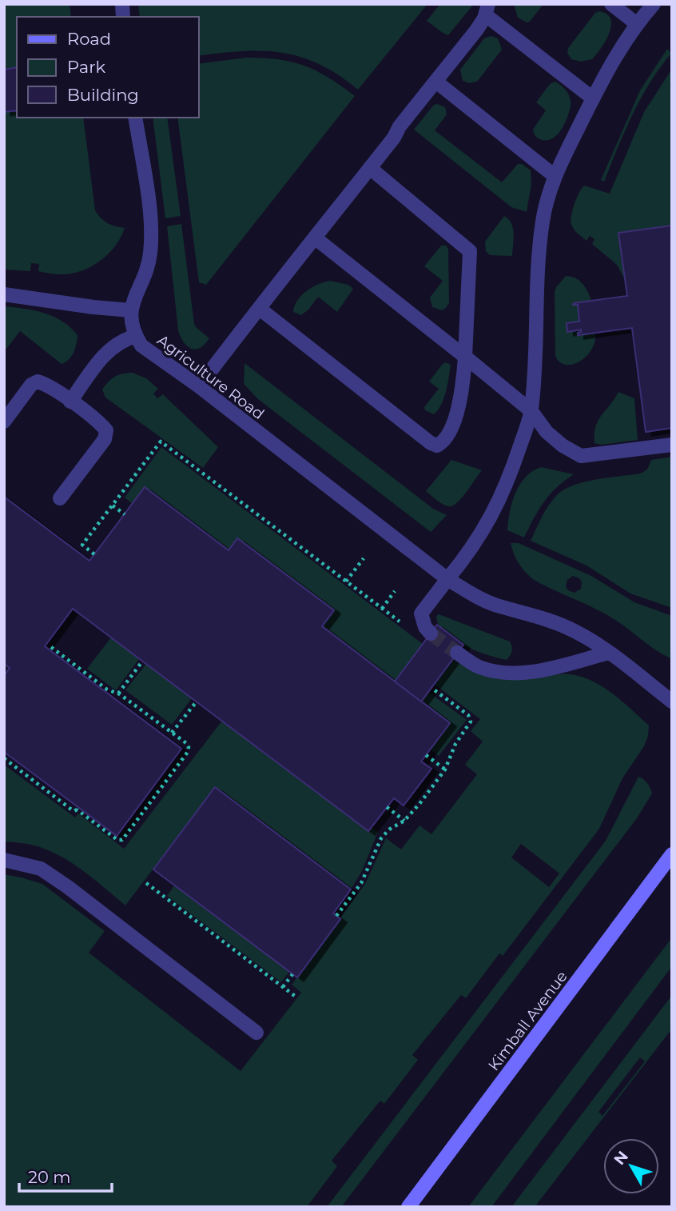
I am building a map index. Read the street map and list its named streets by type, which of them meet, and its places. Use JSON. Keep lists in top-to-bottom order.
{
  "streets": {
    "main road": ["Kimball Avenue"],
    "street": ["Agriculture Road"]
  },
  "legend": ["Road", "Park", "Building"],
  "scale_bar": "20 m",
  "north": "top left"
}
